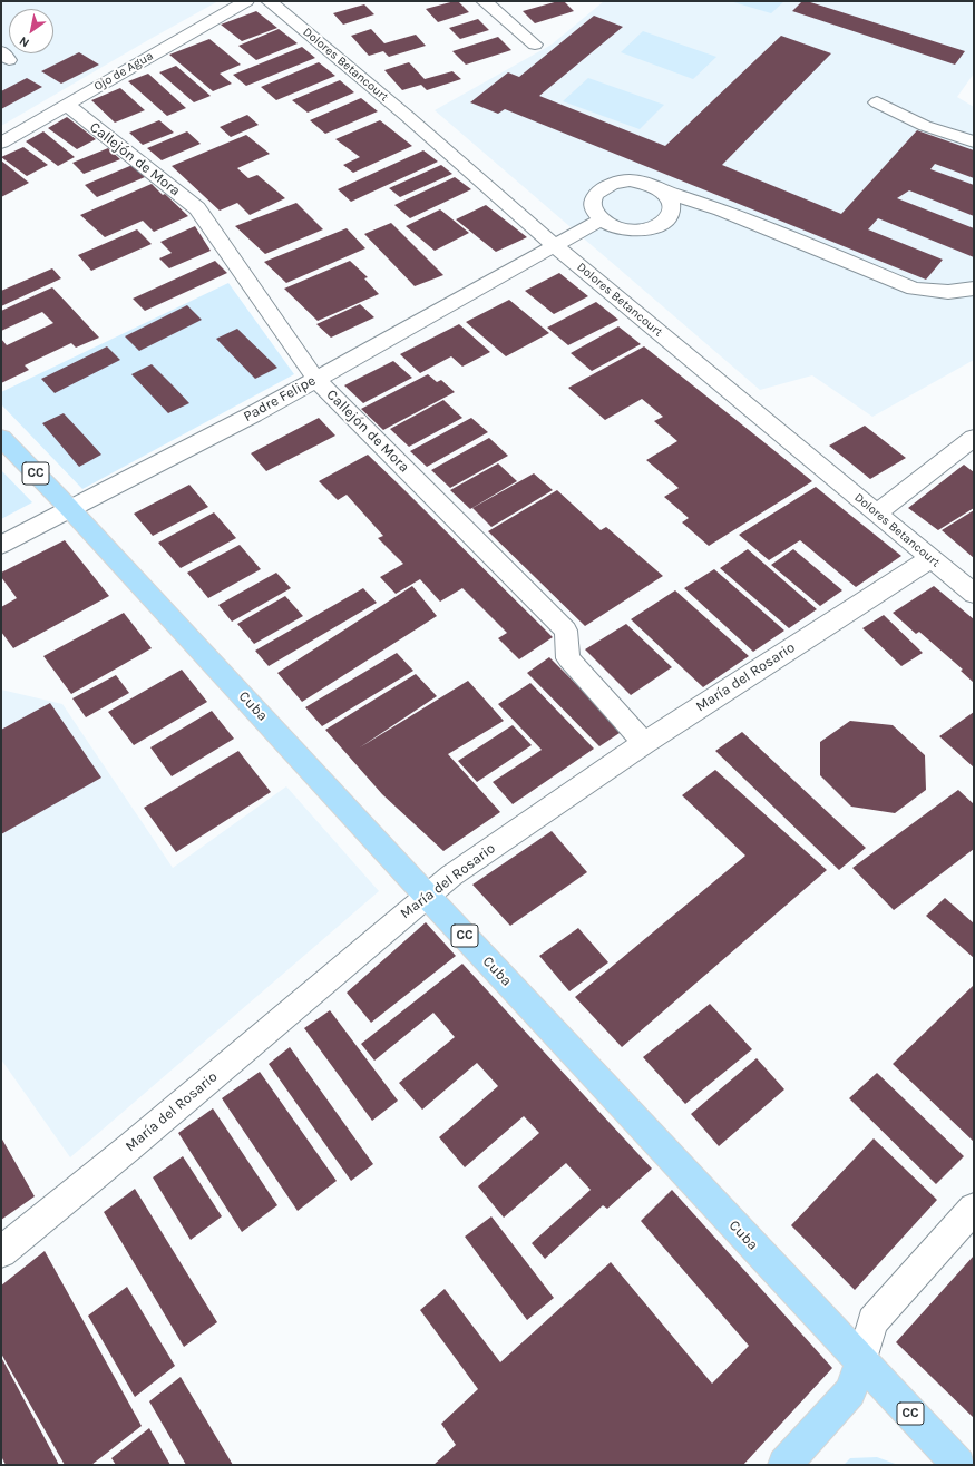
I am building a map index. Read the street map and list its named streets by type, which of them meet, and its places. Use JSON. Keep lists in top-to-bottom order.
{
  "streets": {
    "main road": ["CC", "Cuba"],
    "street": [
      "Dolores Betancourt",
      "Ojo de Agua",
      "Callejón de Mora",
      "Padre Felipe",
      "María del Rosario"
    ]
  },
  "crossings": [
    ["Dolores Betancourt", "Padre Felipe"],
    ["Dolores Betancourt", "María del Rosario"],
    ["Ojo de Agua", "Callejón de Mora"],
    ["Callejón de Mora", "Padre Felipe"],
    ["Callejón de Mora", "María del Rosario"],
    ["Padre Felipe", "Cuba"],
    ["María del Rosario", "Cuba"]
  ],
  "north": "bottom left"
}
